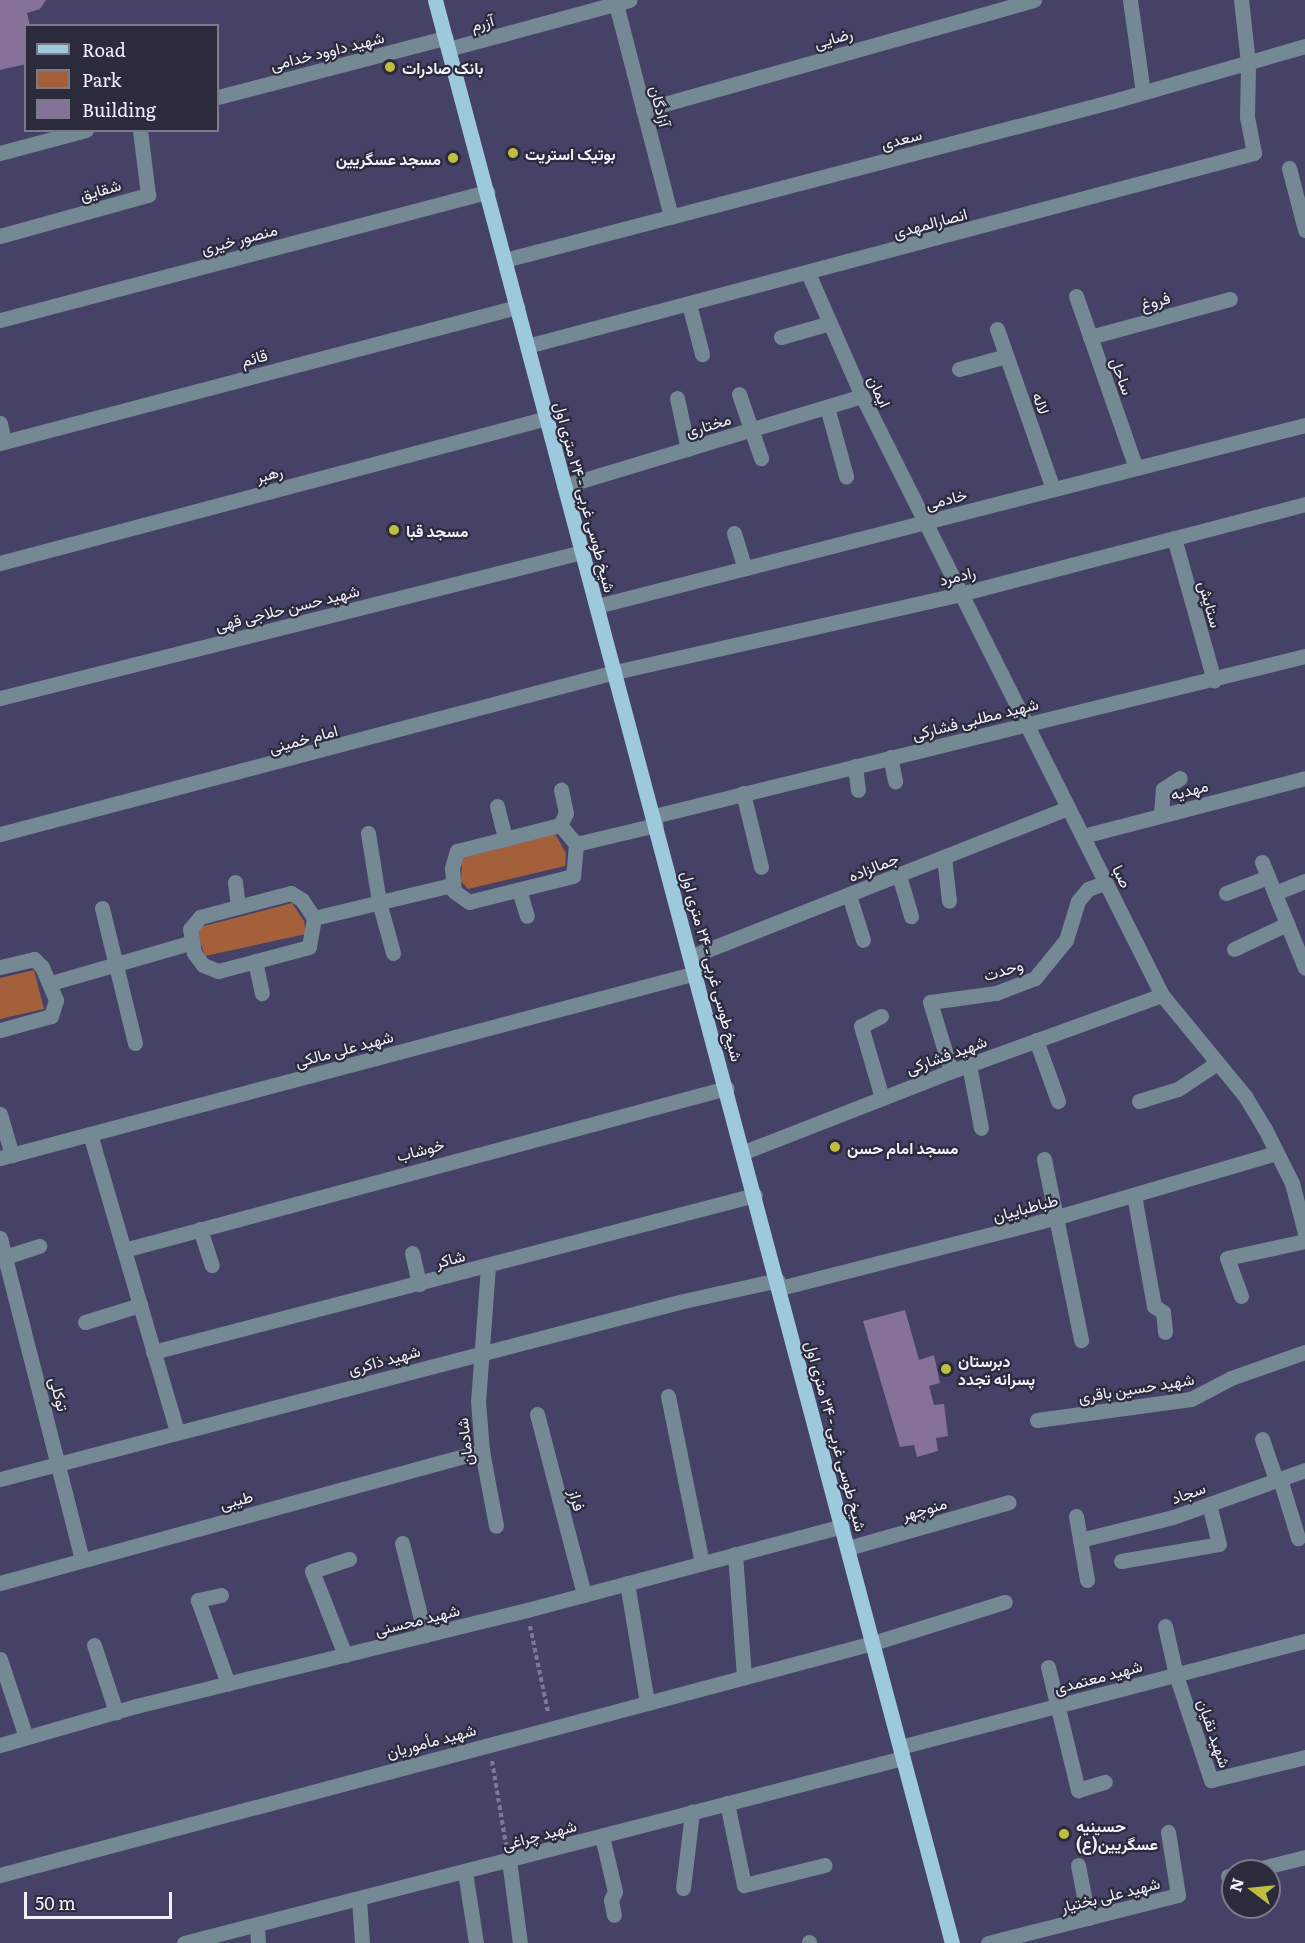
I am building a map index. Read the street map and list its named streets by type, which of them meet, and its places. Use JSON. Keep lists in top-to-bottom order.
{
  "streets": {
    "main road": ["شیخ طوسی غربی - ۲۴ متری اول"],
    "street": [
      "آزرم",
      "رضایی",
      "شهید داوود خدامی",
      "آزادگان",
      "سعدی",
      "شقایق",
      "انصارالمهدی",
      "منصور خیری",
      "فروغ",
      "قائم",
      "ساحل",
      "ایمان",
      "لاله",
      "مختاری",
      "رهبر",
      "خادمی",
      "رادمرد",
      "ستایش",
      "شهید حسن حلاجی قهی",
      "شهید مطلبی فشارکی",
      "امام خمینی",
      "مهدیه",
      "جمالزاده",
      "صبا",
      "وحدت",
      "شهید علی مالکی",
      "شهید فشارکی",
      "خوشاب",
      "طباطباییان",
      "شاکر",
      "شهید ذاکری",
      "شهید حسین باقری",
      "توکلی",
      "شادمان",
      "سجاد",
      "طیبی",
      "فراز",
      "منوچهر",
      "شهید محسنی",
      "شهید معتمدی",
      "شهید نقیان",
      "شهید مأموریان",
      "شهید چراغی",
      "شهید علی بختیار"
    ]
  },
  "crossings": [
    ["آزرم", "شهید داوود خدامی"],
    ["آزرم", "آزادگان"],
    ["آزرم", "شیخ طوسی غربی - ۲۴ متری اول"],
    ["رضایی", "آزادگان"],
    ["شهید داوود خدامی", "شیخ طوسی غربی - ۲۴ متری اول"],
    ["آزادگان", "سعدی"],
    ["سعدی", "انصارالمهدی"],
    ["سعدی", "شیخ طوسی غربی - ۲۴ متری اول"],
    ["انصارالمهدی", "ایمان"],
    ["انصارالمهدی", "شیخ طوسی غربی - ۲۴ متری اول"],
    ["منصور خیری", "شیخ طوسی غربی - ۲۴ متری اول"],
    ["فروغ", "ساحل"],
    ["قائم", "شیخ طوسی غربی - ۲۴ متری اول"],
    ["ساحل", "خادمی"],
    ["ایمان", "مختاری"],
    ["ایمان", "خادمی"],
    ["ایمان", "صبا"],
    ["لاله", "خادمی"],
    ["مختاری", "شیخ طوسی غربی - ۲۴ متری اول"],
    ["رهبر", "شیخ طوسی غربی - ۲۴ متری اول"],
    ["شیخ طوسی غربی - ۲۴ متری اول", "خادمی"],
    ["شیخ طوسی غربی - ۲۴ متری اول", "رادمرد"],
    ["شیخ طوسی غربی - ۲۴ متری اول", "شهید حسن حلاجی قهی"],
    ["شیخ طوسی غربی - ۲۴ متری اول", "شهید مطلبی فشارکی"],
    ["شیخ طوسی غربی - ۲۴ متری اول", "امام خمینی"],
    ["شیخ طوسی غربی - ۲۴ متری اول", "جمالزاده"],
    ["شیخ طوسی غربی - ۲۴ متری اول", "شهید علی مالکی"],
    ["شیخ طوسی غربی - ۲۴ متری اول", "شهید فشارکی"],
    ["شیخ طوسی غربی - ۲۴ متری اول", "خوشاب"],
    ["شیخ طوسی غربی - ۲۴ متری اول", "طباطباییان"],
    ["شیخ طوسی غربی - ۲۴ متری اول", "شاکر"],
    ["شیخ طوسی غربی - ۲۴ متری اول", "شهید ذاکری"],
    ["شیخ طوسی غربی - ۲۴ متری اول", "منوچهر"],
    ["شیخ طوسی غربی - ۲۴ متری اول", "شهید محسنی"],
    ["شیخ طوسی غربی - ۲۴ متری اول", "شهید معتمدی"],
    ["شیخ طوسی غربی - ۲۴ متری اول", "شهید مأموریان"],
    ["شیخ طوسی غربی - ۲۴ متری اول", "شهید چراغی"],
    ["خادمی", "صبا"],
    ["رادمرد", "ستایش"],
    ["رادمرد", "امام خمینی"],
    ["رادمرد", "صبا"],
    ["ستایش", "شهید مطلبی فشارکی"],
    ["شهید مطلبی فشارکی", "صبا"],
    ["مهدیه", "صبا"],
    ["جمالزاده", "صبا"],
    ["صبا", "وحدت"],
    ["صبا", "شهید فشارکی"],
    ["صبا", "طباطباییان"],
    ["وحدت", "شهید فشارکی"],
    ["طباطباییان", "شهید ذاکری"],
    ["شاکر", "شادمان"],
    ["شهید ذاکری", "توکلی"],
    ["شهید ذاکری", "شادمان"],
    ["توکلی", "طیبی"],
    ["شادمان", "طیبی"],
    ["فراز", "شهید محسنی"],
    ["شهید معتمدی", "شهید نقیان"],
    ["شهید معتمدی", "شهید چراغی"]
  ],
  "places": [
    "بانک صادرات",
    "بوتیک استریت",
    "مسجد عسگریین",
    "مسجد قبا",
    "مسجد امام حسن",
    "دبرستان پسرانه تجدد",
    "حسینیه عسگریین(ع)"
  ],
  "legend": ["Road", "Park", "Building"],
  "scale_bar": "50 m",
  "north": "left"
}
